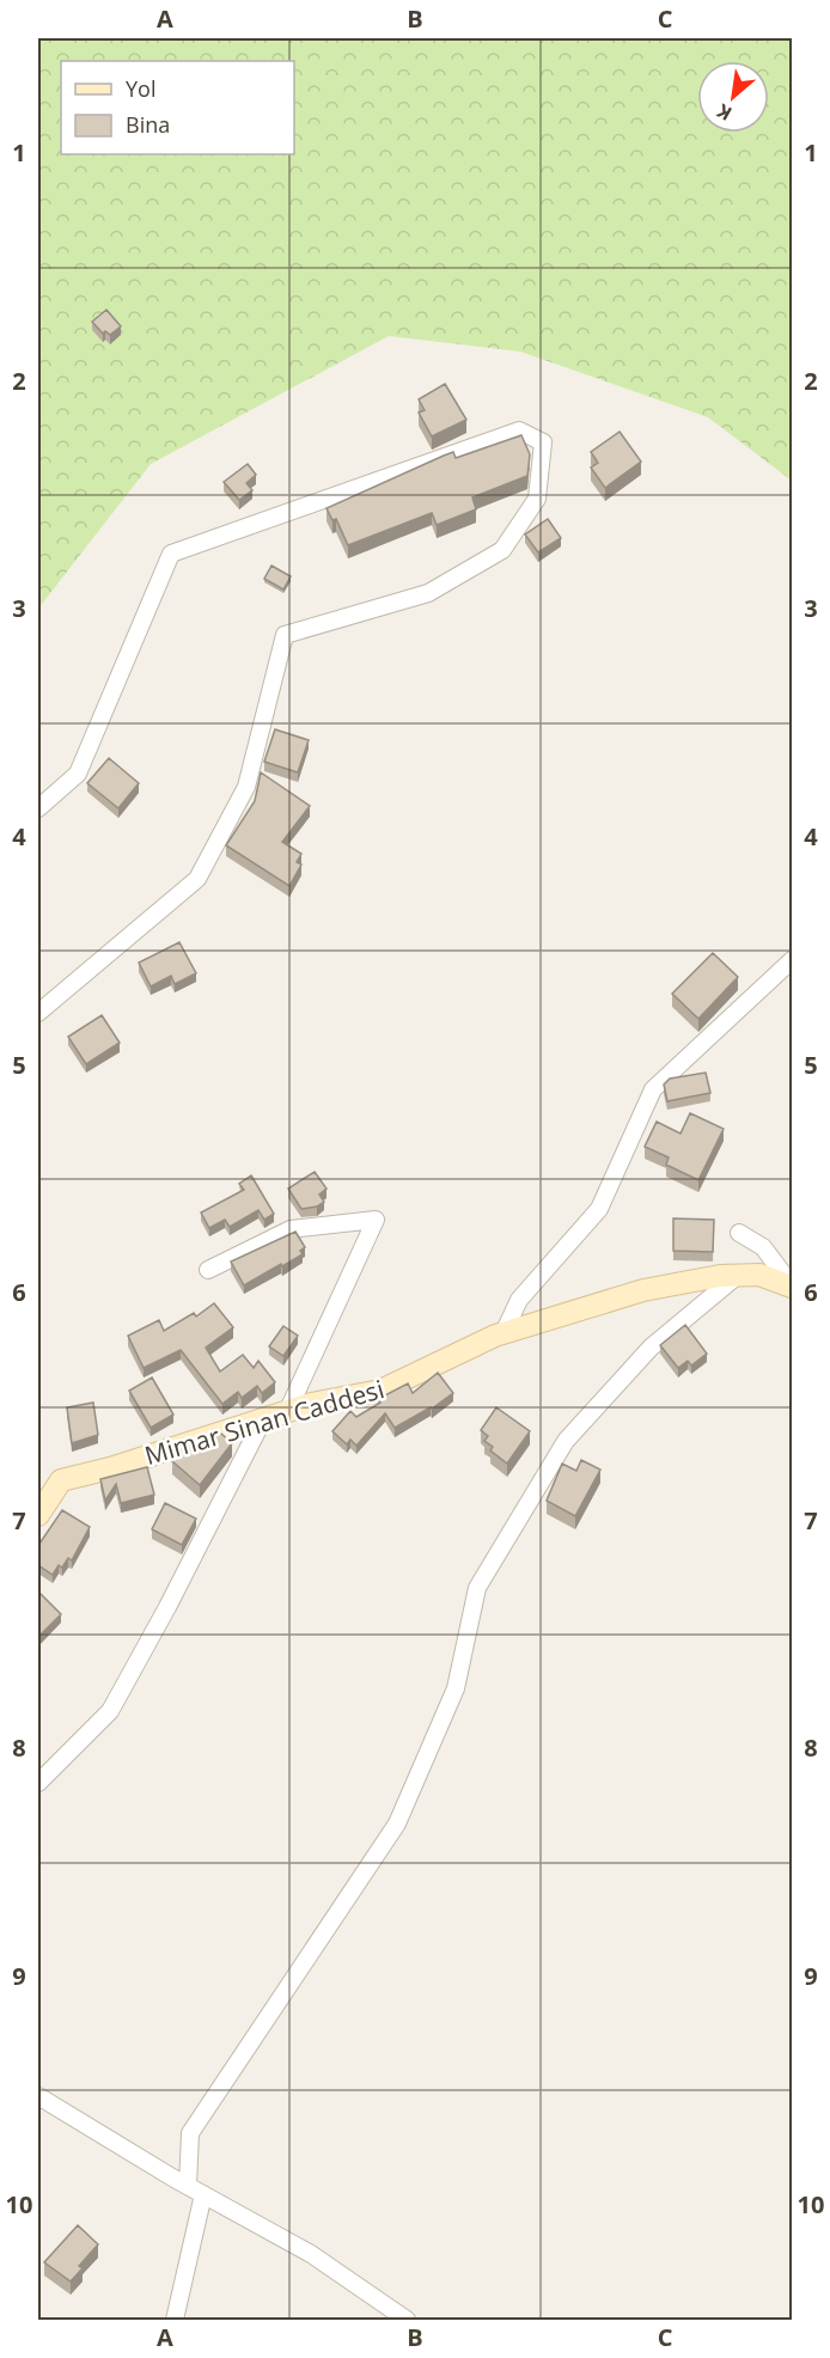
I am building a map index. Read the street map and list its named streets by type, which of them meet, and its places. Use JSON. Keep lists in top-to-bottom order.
{
  "streets": {
    "street": ["Mimar Sinan Caddesi"]
  },
  "legend": ["Yol", "Bina"],
  "north": "bottom left",
  "grid": {
    "columns": ["A", "B", "C"],
    "rows": [
      "1",
      "2",
      "3",
      "4",
      "5",
      "6",
      "7",
      "8",
      "9",
      "10"
    ]
  }
}
